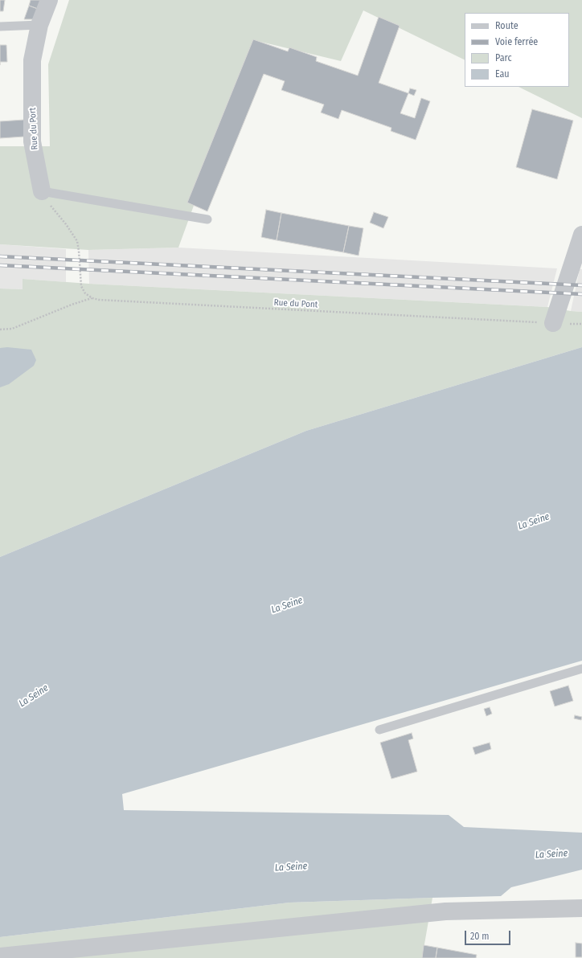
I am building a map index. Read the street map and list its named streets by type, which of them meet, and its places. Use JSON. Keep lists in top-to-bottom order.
{
  "streets": {
    "street": ["Rue du Port"],
    "path": ["Rue du Pont"]
  },
  "water": ["La Seine"],
  "legend": [
    "Route",
    "Voie ferrée",
    "Parc",
    "Eau"
  ],
  "scale_bar": "20 m"
}
